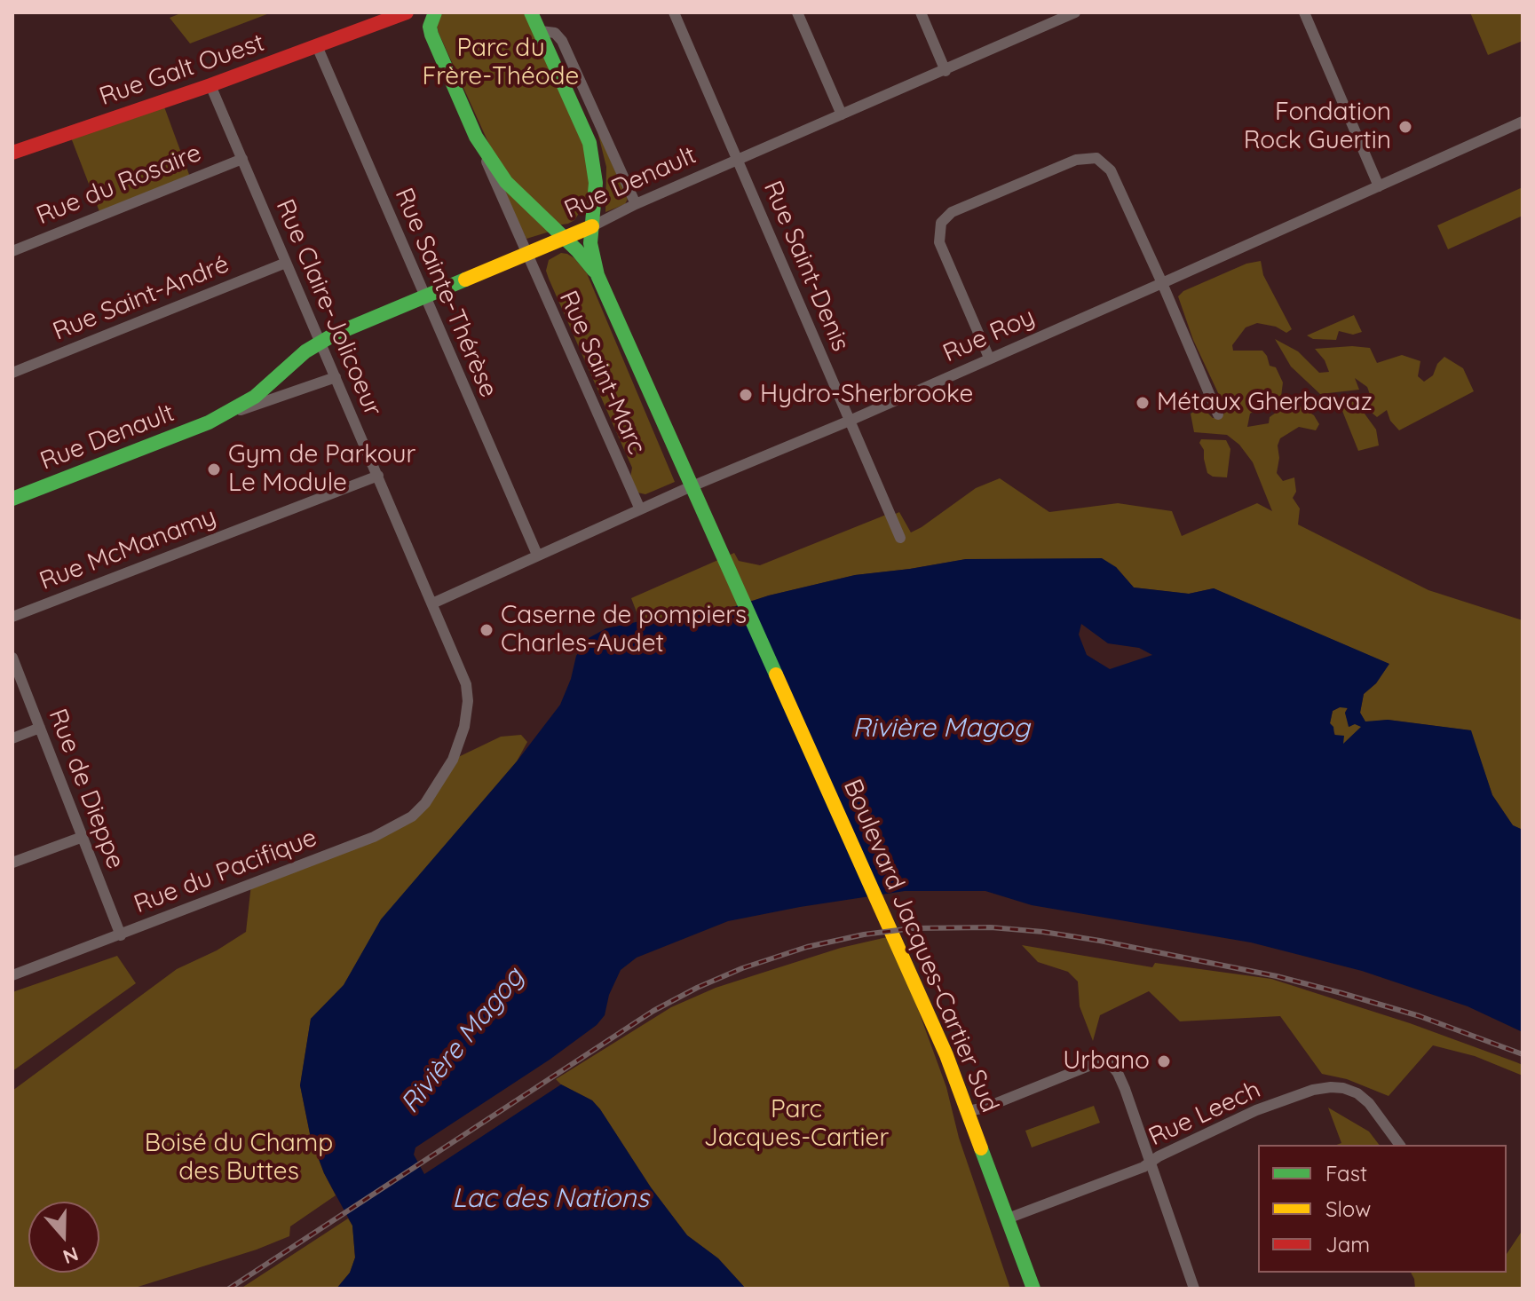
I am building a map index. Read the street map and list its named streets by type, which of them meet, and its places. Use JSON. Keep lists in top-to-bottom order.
{
  "streets": {
    "main road": ["Rue Galt Ouest", "Rue Denault", "Boulevard Jacques-Cartier Sud"],
    "street": [
      "Rue du Rosaire",
      "Rue Saint-Denis",
      "Rue Sainte-Thérèse",
      "Rue Saint-André",
      "Rue Claire-Jolicoeur",
      "Rue Roy",
      "Rue Saint-Marc",
      "Rue McManamy",
      "Rue de Dieppe",
      "Rue du Pacifique",
      "Rue Leech"
    ]
  },
  "crossings": [
    ["Rue Galt Ouest", "Rue Sainte-Thérèse"],
    ["Rue Galt Ouest", "Rue Claire-Jolicoeur"],
    ["Rue Denault", "Rue Saint-Denis"],
    ["Rue Denault", "Rue Sainte-Thérèse"],
    ["Rue Denault", "Rue Claire-Jolicoeur"],
    ["Rue Denault", "Rue Saint-Marc"],
    ["Rue Denault", "Boulevard Jacques-Cartier Sud"],
    ["Rue du Rosaire", "Rue Claire-Jolicoeur"],
    ["Rue Saint-Denis", "Rue Roy"],
    ["Rue Sainte-Thérèse", "Rue Roy"],
    ["Rue Saint-André", "Rue Claire-Jolicoeur"],
    ["Rue Claire-Jolicoeur", "Rue Roy"],
    ["Rue Claire-Jolicoeur", "Rue McManamy"],
    ["Rue Claire-Jolicoeur", "Rue du Pacifique"],
    ["Rue Roy", "Rue Saint-Marc"],
    ["Rue Saint-Marc", "Boulevard Jacques-Cartier Sud"],
    ["Rue de Dieppe", "Rue du Pacifique"],
    ["Boulevard Jacques-Cartier Sud", "Rue Leech"]
  ],
  "water": ["Rivière Magog", "Lac des Nations"],
  "parks": ["Parc du Frère-Théode", "Parc Jacques-Cartier", "Boisé du Champ des Buttes"],
  "places": [
    "Fondation Rock Guertin",
    "Hydro-Sherbrooke",
    "Métaux Gherbavaz",
    "Gym de Parkour Le Module",
    "Caserne de pompiers Charles-Audet",
    "Urbano"
  ],
  "legend": ["Fast", "Slow", "Jam"],
  "north": "bottom"
}
